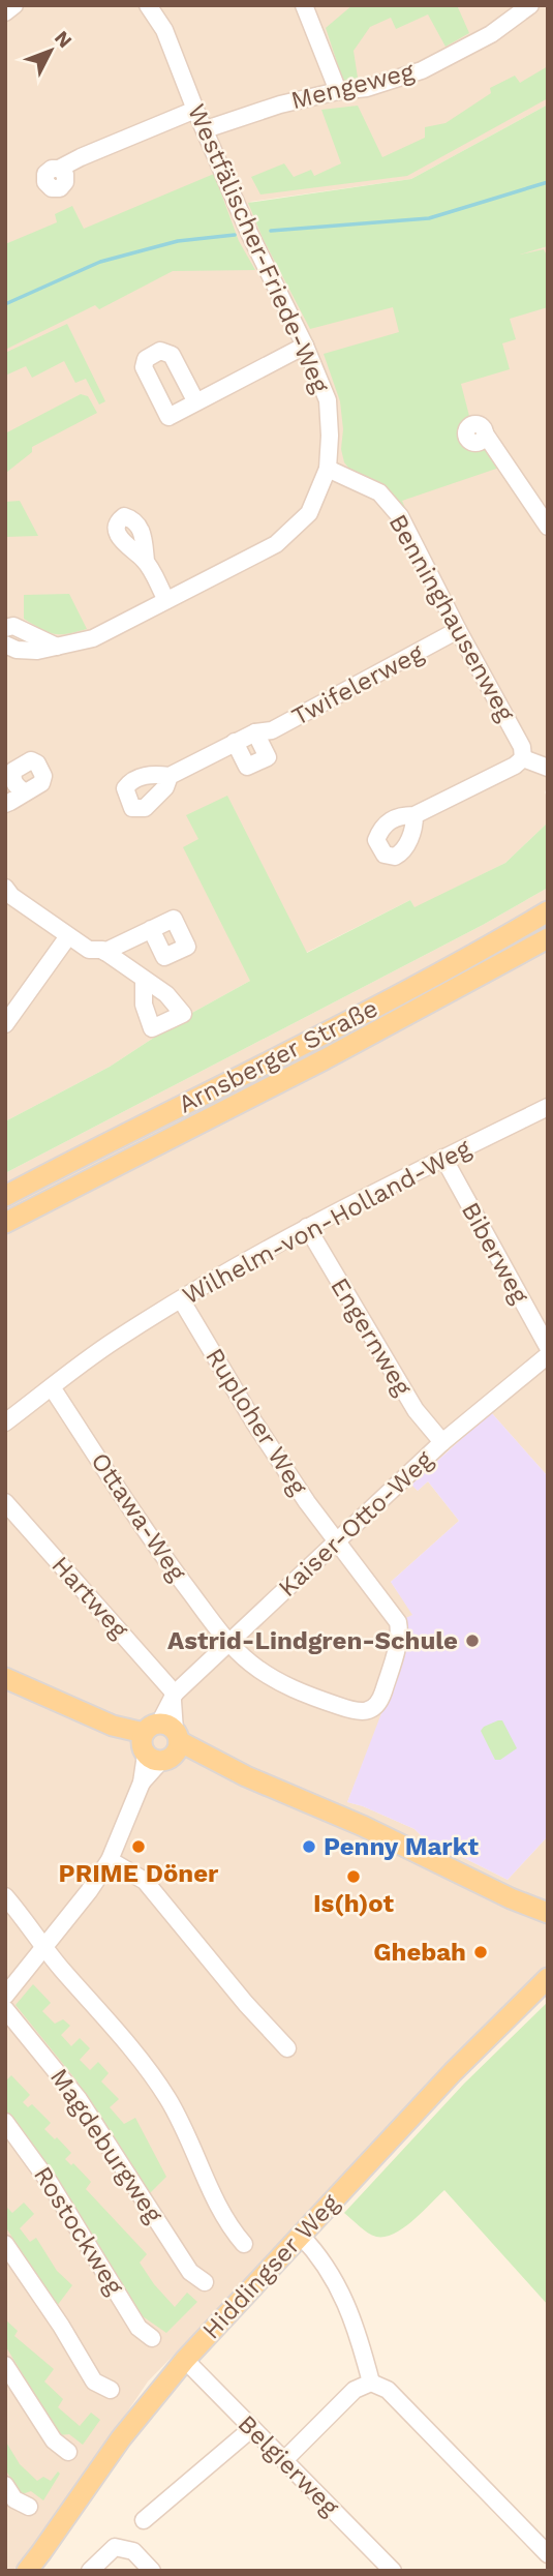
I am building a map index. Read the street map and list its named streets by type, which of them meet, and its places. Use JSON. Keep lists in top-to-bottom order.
{
  "streets": {
    "main road": ["Arnsberger Straße", "Hiddingser Weg"],
    "street": [
      "Mengeweg",
      "Westfälischer-Friede-Weg",
      "Benninghausenweg",
      "Twifelerweg",
      "Wilhelm-von-Holland-Weg",
      "Biberweg",
      "Engernweg",
      "Ruploher Weg",
      "Ottawa-Weg",
      "Kaiser-Otto-Weg",
      "Hartweg",
      "Magdeburgweg",
      "Rostockweg",
      "Belgierweg"
    ]
  },
  "crossings": [
    ["Mengeweg", "Westfälischer-Friede-Weg"],
    ["Westfälischer-Friede-Weg", "Benninghausenweg"],
    ["Benninghausenweg", "Twifelerweg"],
    ["Wilhelm-von-Holland-Weg", "Biberweg"],
    ["Wilhelm-von-Holland-Weg", "Engernweg"],
    ["Wilhelm-von-Holland-Weg", "Ruploher Weg"],
    ["Wilhelm-von-Holland-Weg", "Ottawa-Weg"],
    ["Engernweg", "Kaiser-Otto-Weg"],
    ["Ruploher Weg", "Ottawa-Weg"],
    ["Ruploher Weg", "Kaiser-Otto-Weg"],
    ["Ottawa-Weg", "Kaiser-Otto-Weg"],
    ["Kaiser-Otto-Weg", "Hartweg"],
    ["Hiddingser Weg", "Belgierweg"]
  ],
  "places": [
    "Astrid-Lindgren-Schule",
    "PRIME Döner",
    "Penny Markt",
    "Is(h)ot",
    "Ghebah"
  ],
  "north": "top right"
}
